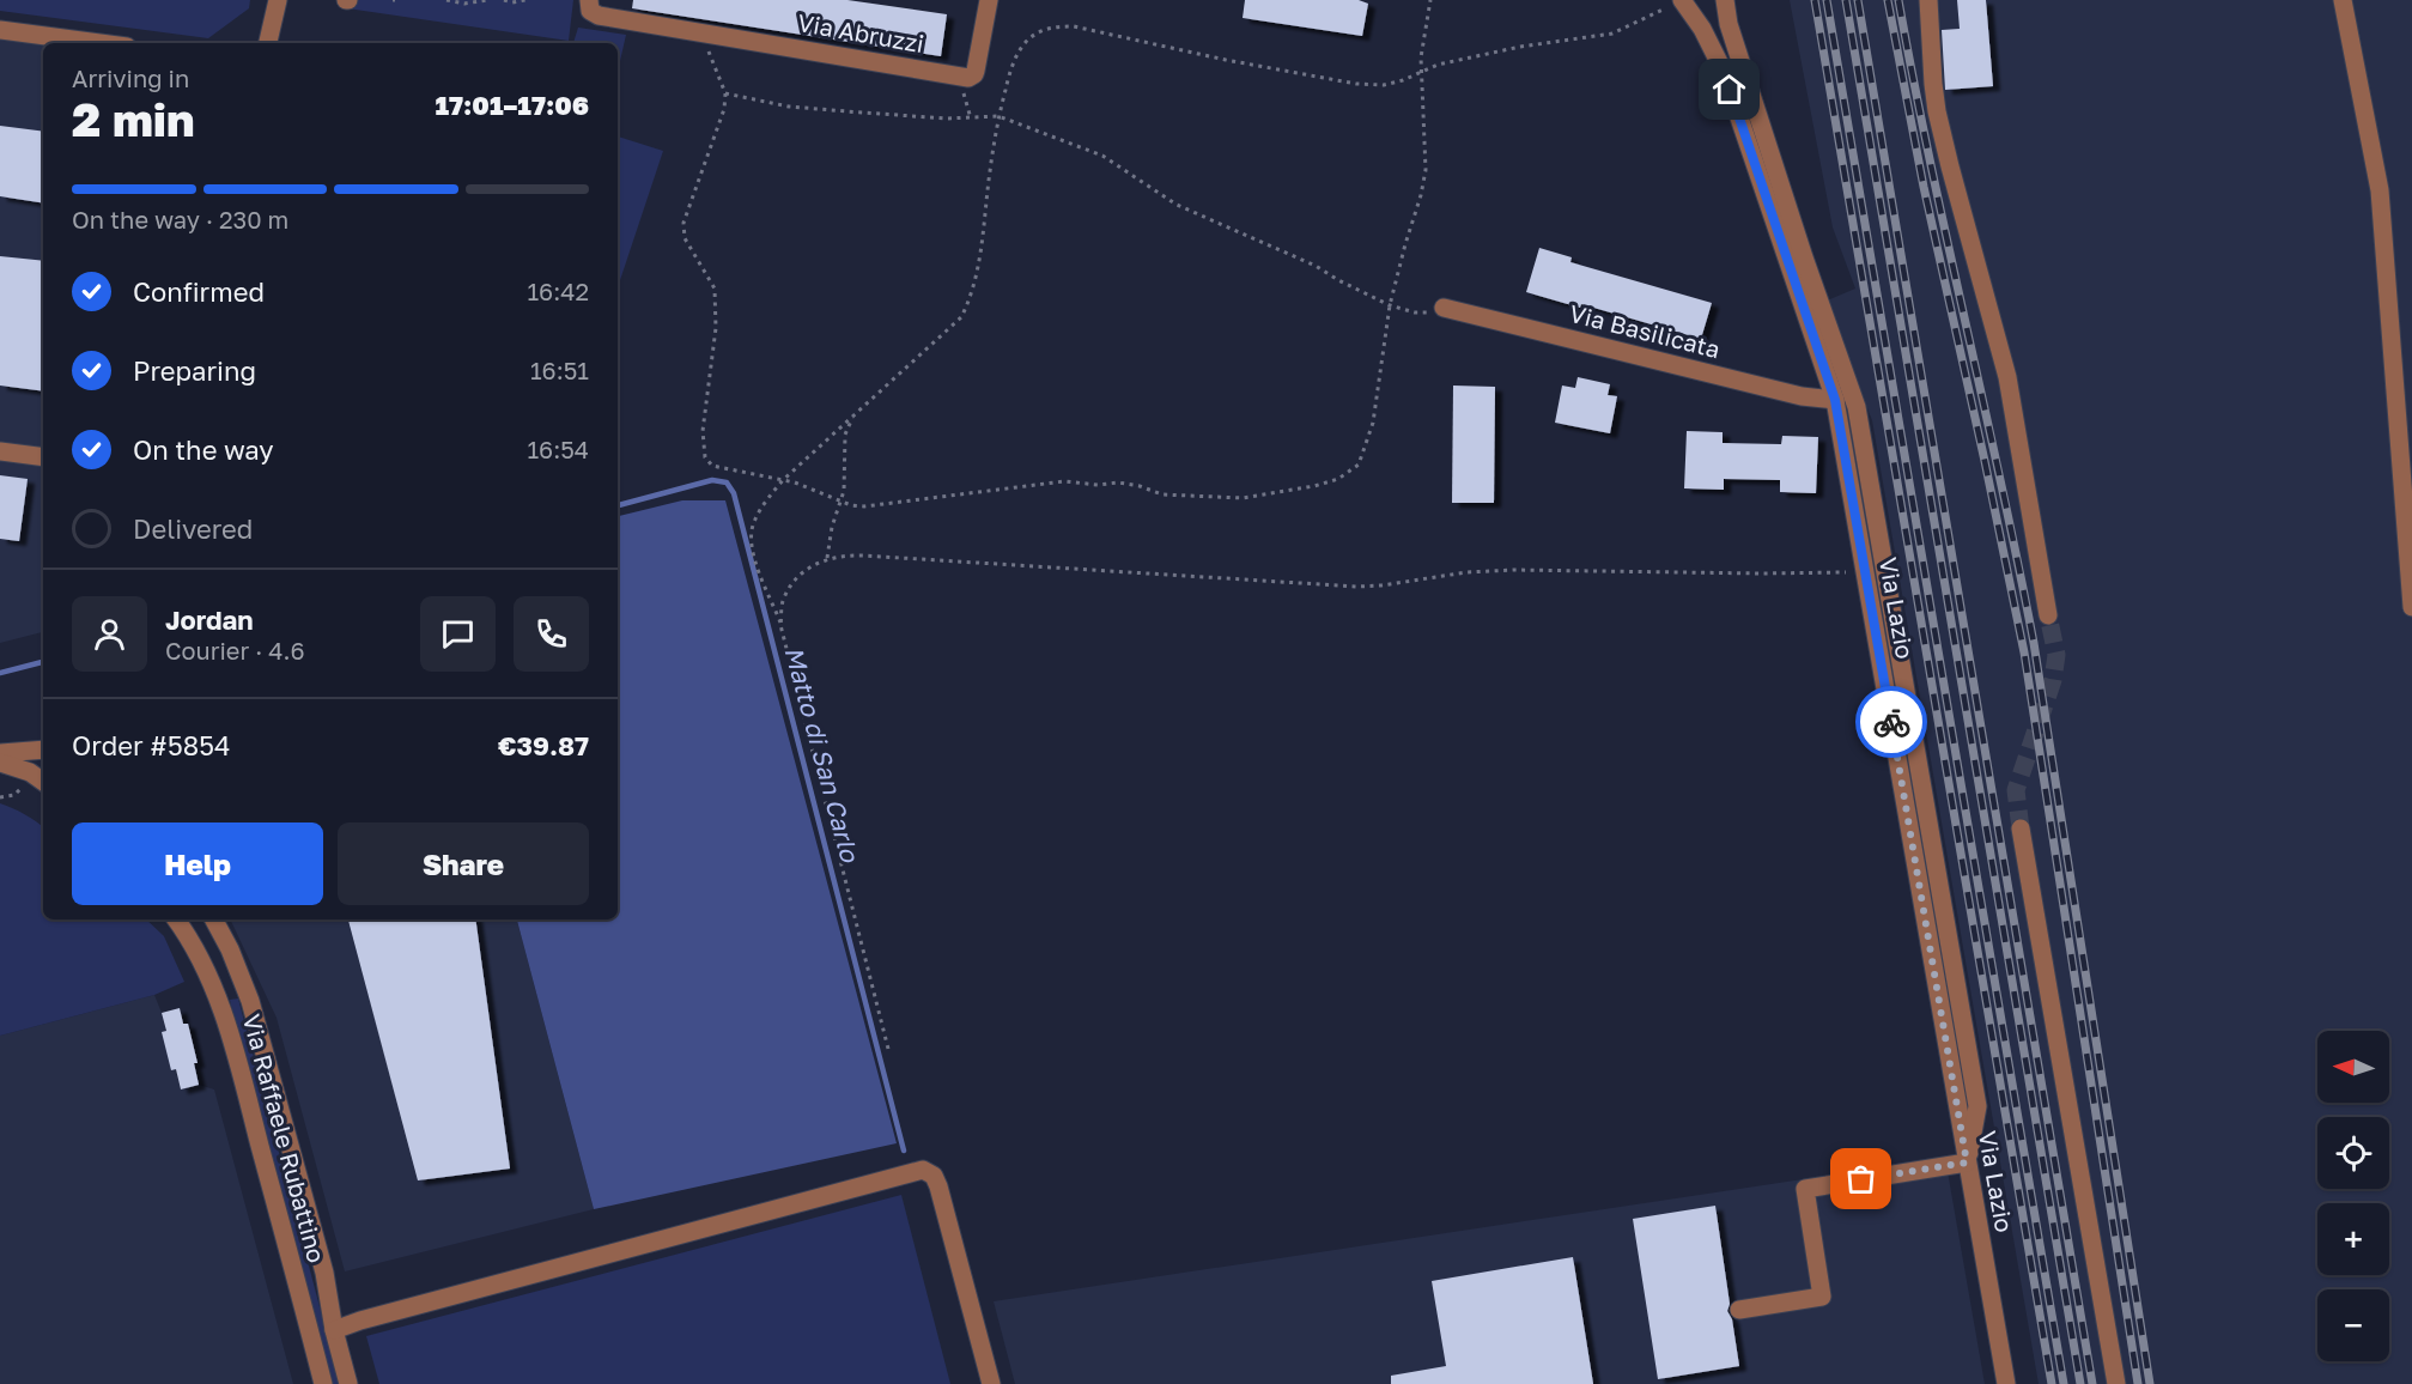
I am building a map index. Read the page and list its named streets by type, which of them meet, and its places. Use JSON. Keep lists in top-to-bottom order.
{
  "streets": {
    "street": [
      "Via Abruzzi",
      "Via Basilicata",
      "Via Lazio",
      "Via Raffaele Rubattino"
    ]
  },
  "crossings": [
    ["Via Basilicata", "Via Lazio"]
  ],
  "water": ["Matto di San Carlo"],
  "north": "left",
  "page": {
    "heading": ["2 min", "Arriving in", "17:01–17:06"],
    "panel": [
      "Jordan",
      "Courier · 4.6",
      "Order #5854",
      "€39.87"
    ],
    "bar": "On the way · 230 m",
    "list": [
      ["Confirmed", "16:42"],
      ["Preparing", "16:51"],
      ["On the way", "16:54"],
      "Delivered"
    ],
    "buttons": ["Help", "Share"],
    "map_buttons": ["+", "−"]
  }
}
